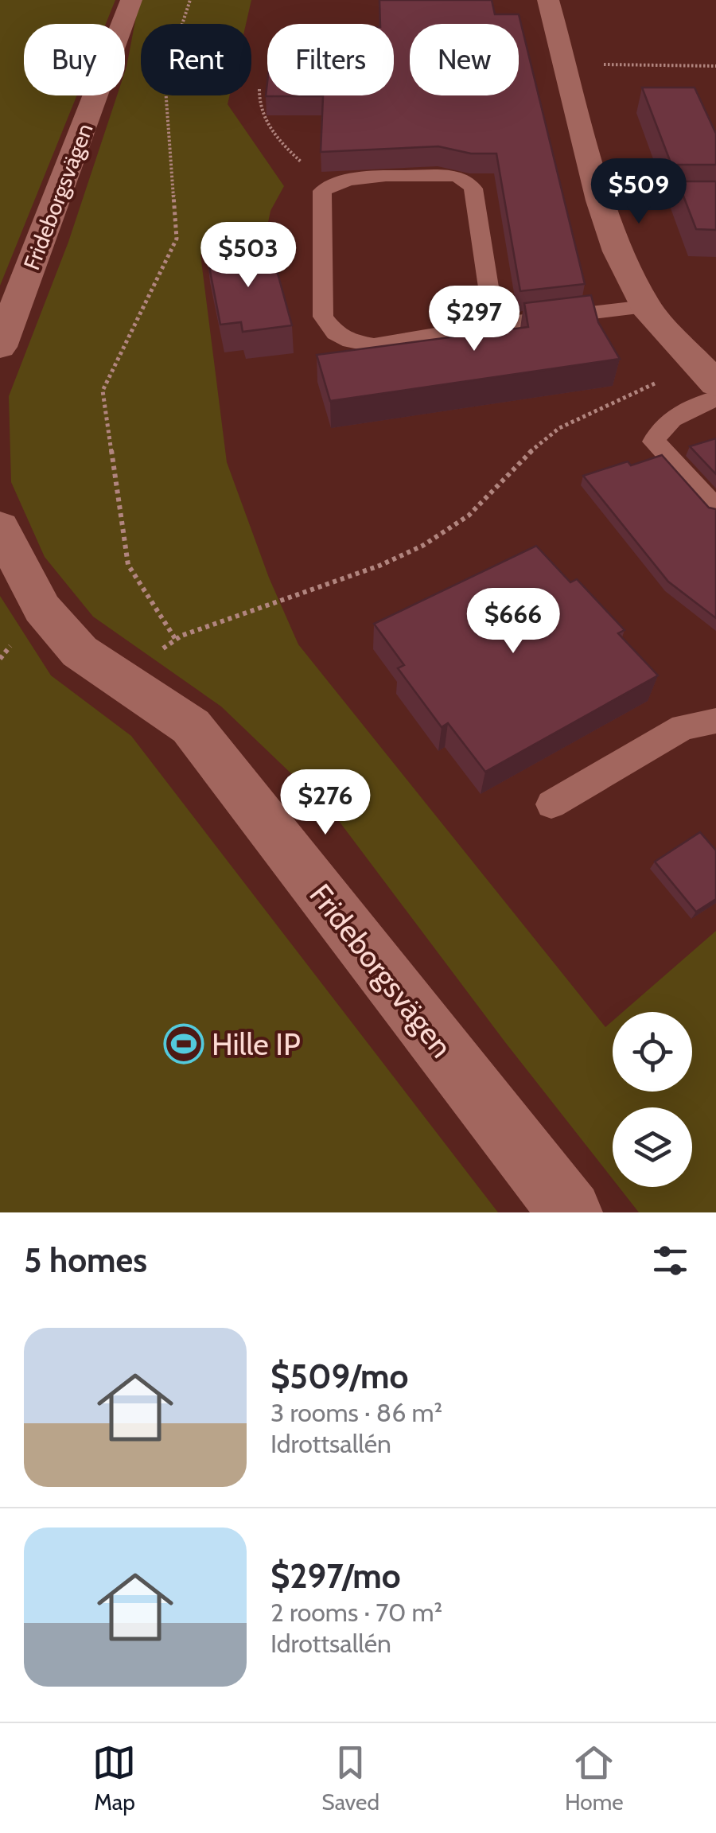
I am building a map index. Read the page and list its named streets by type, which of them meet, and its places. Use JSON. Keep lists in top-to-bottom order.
{
  "streets": {
    "street": ["Frideborgsvägen"]
  },
  "places": {
    "sports": ["Hille IP"]
  },
  "page": {
    "chip": [
      "Buy",
      "Rent",
      "Filters",
      "New"
    ],
    "price": [
      "$509",
      "$503",
      "$297",
      "$666",
      "$276"
    ],
    "heading": "5 homes",
    "list": [
      {
        "name": "$509/mo",
        "note": "3 rooms · 86 m² · Idrottsallén"
      },
      {
        "name": "$297/mo",
        "note": "2 rooms · 70 m² · Idrottsallén"
      }
    ],
    "tabs": ["Map", "Saved", "Home"]
  }
}
